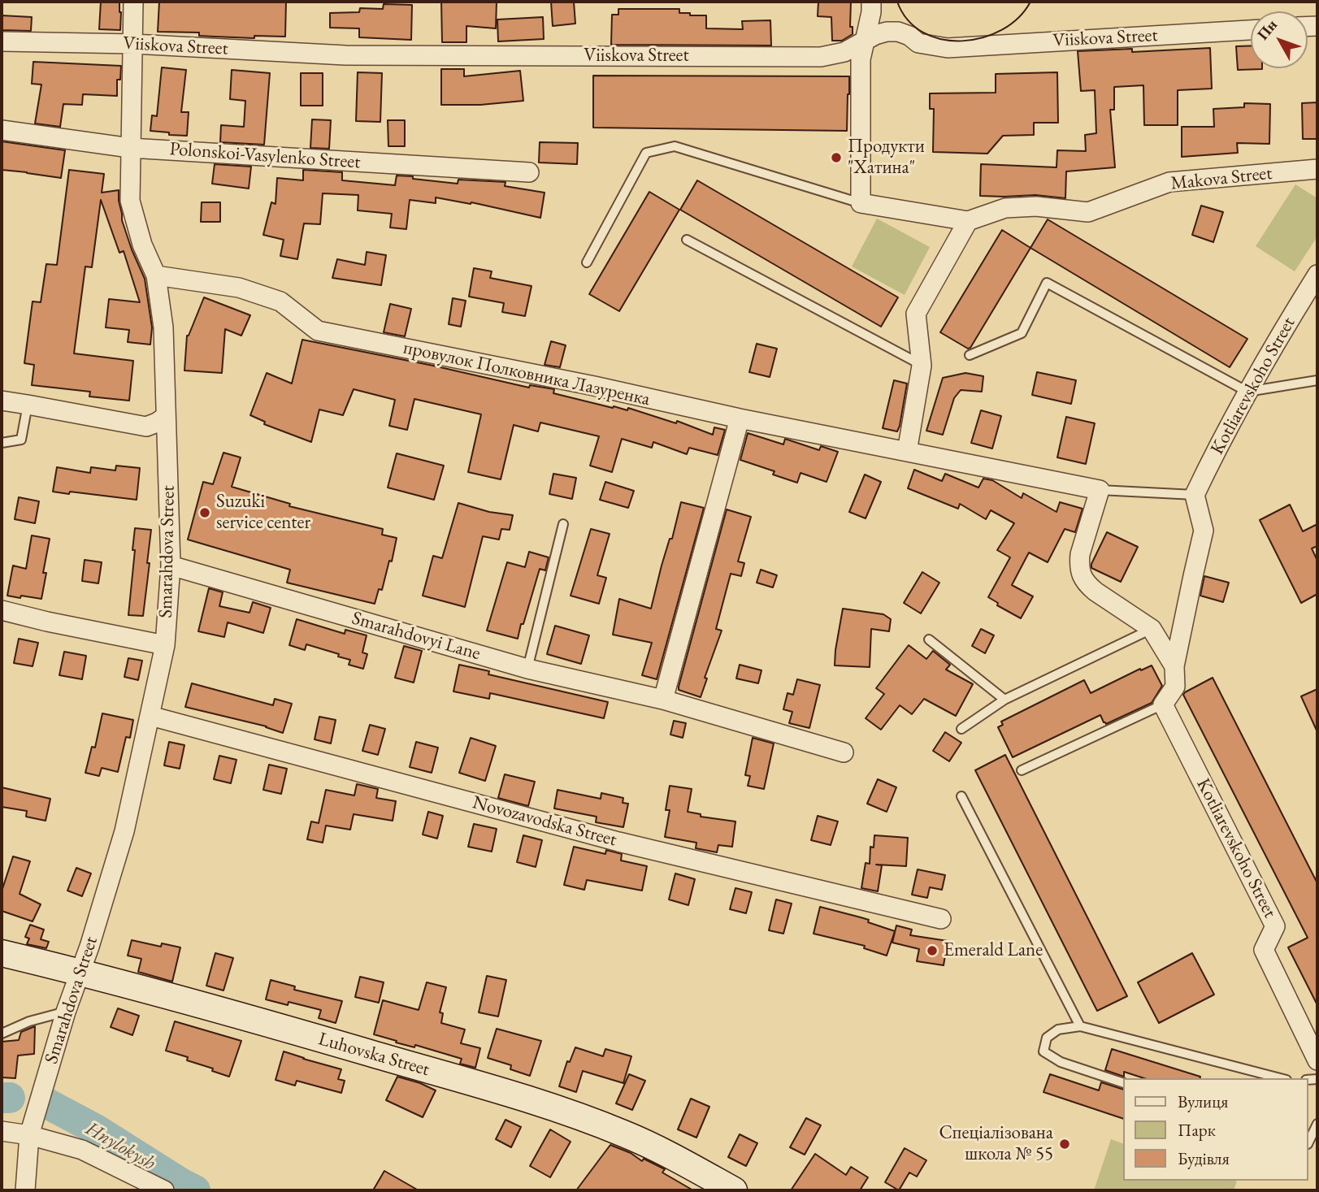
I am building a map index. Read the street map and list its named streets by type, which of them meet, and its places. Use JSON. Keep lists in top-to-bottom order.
{
  "streets": {
    "street": [
      "Viiskova Street",
      "Polonskoi-Vasylenko Street",
      "Makova Street",
      "провулок Полковника Лазуренка",
      "Kotliarevskoho Street",
      "Smarahdova Street",
      "Smarahdovyi Lane",
      "Novozavodska Street",
      "Luhovska Street"
    ]
  },
  "crossings": [
    ["Viiskova Street", "Smarahdova Street"],
    ["Polonskoi-Vasylenko Street", "Smarahdova Street"],
    ["провулок Полковника Лазуренка", "Smarahdova Street"],
    ["Smarahdova Street", "Smarahdovyi Lane"],
    ["Smarahdova Street", "Novozavodska Street"],
    ["Smarahdova Street", "Luhovska Street"]
  ],
  "water": ["Hnylokysh"],
  "places": [
    "Продукти \"Хатина\"",
    "Suzuki service center",
    "Emerald Lane",
    "Спеціалізована школа № 55"
  ],
  "legend": ["Вулиця", "Парк", "Будівля"],
  "north": "top left"
}
